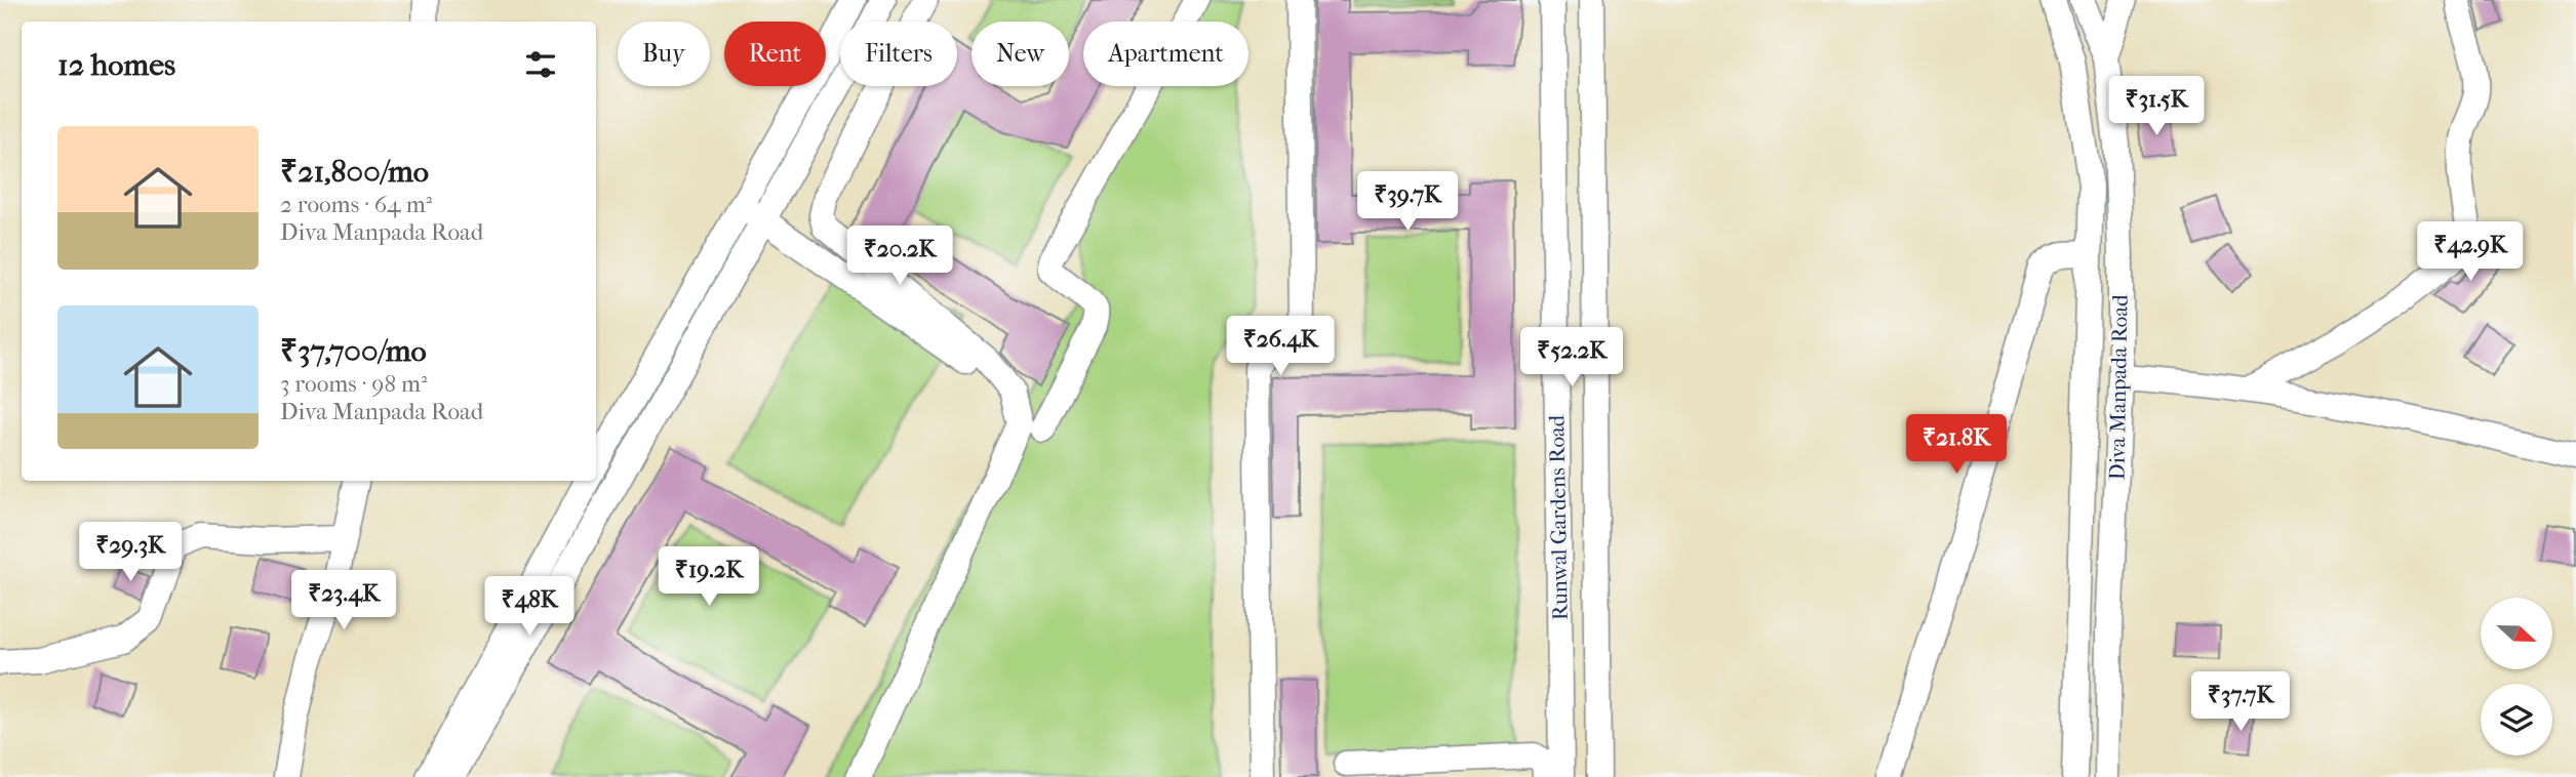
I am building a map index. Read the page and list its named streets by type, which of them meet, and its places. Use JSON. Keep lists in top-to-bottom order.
{
  "streets": {
    "street": ["Diva Manpada Road", "Runwal Gardens Road"]
  },
  "north": "right",
  "page": {
    "chip": [
      "Buy",
      "Rent",
      "Filters",
      "New",
      "Apartment"
    ],
    "heading": "12 homes",
    "price": [
      "₹31.5K",
      "₹39.7K",
      "₹42.9K",
      "₹20.2K",
      "₹26.4K",
      "₹52.2K",
      "₹21.8K",
      "₹29.3K",
      "₹19.2K",
      "₹23.4K",
      "₹48K",
      "₹37.7K"
    ],
    "list": [
      {
        "name": "₹21,800/mo",
        "note": "2 rooms · 64 m² · Diva Manpada Road"
      },
      {
        "name": "₹37,700/mo",
        "note": "3 rooms · 98 m² · Diva Manpada Road"
      }
    ]
  }
}
